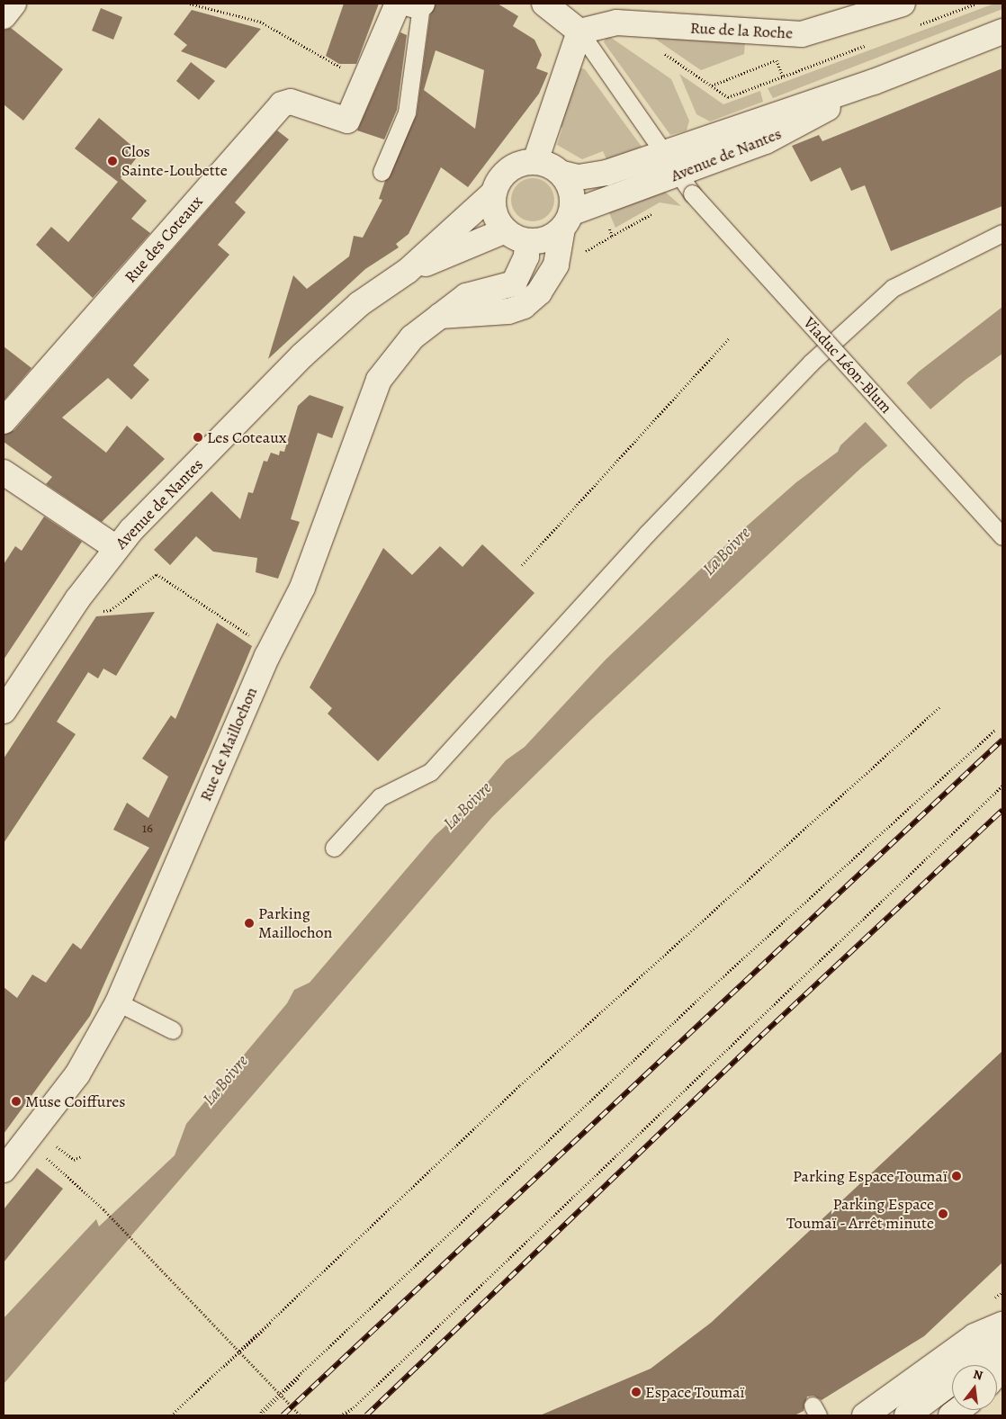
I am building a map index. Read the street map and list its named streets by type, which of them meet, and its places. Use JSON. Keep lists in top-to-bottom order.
{
  "streets": {
    "street": [
      "Rue de la Roche",
      "Avenue de Nantes",
      "Rue des Coteaux",
      "Rue de Maillochon"
    ],
    "lane": ["Viaduc Léon-Blum"]
  },
  "crossings": [
    ["Rue de la Roche", "Viaduc Léon-Blum"],
    ["Avenue de Nantes", "Viaduc Léon-Blum"],
    ["Avenue de Nantes", "Rue de Maillochon"]
  ],
  "water": ["La Boivre"],
  "places": [
    "Clos Sainte-Loubette",
    "Les Coteaux",
    "Parking Maillochon",
    "Muse Coiffures",
    "Parking Espace Toumaï",
    "Parking Espace Toumaï - Arrêt minute",
    "Espace Toumaï"
  ],
  "house_numbers": ["16"],
  "north": "top"
}
